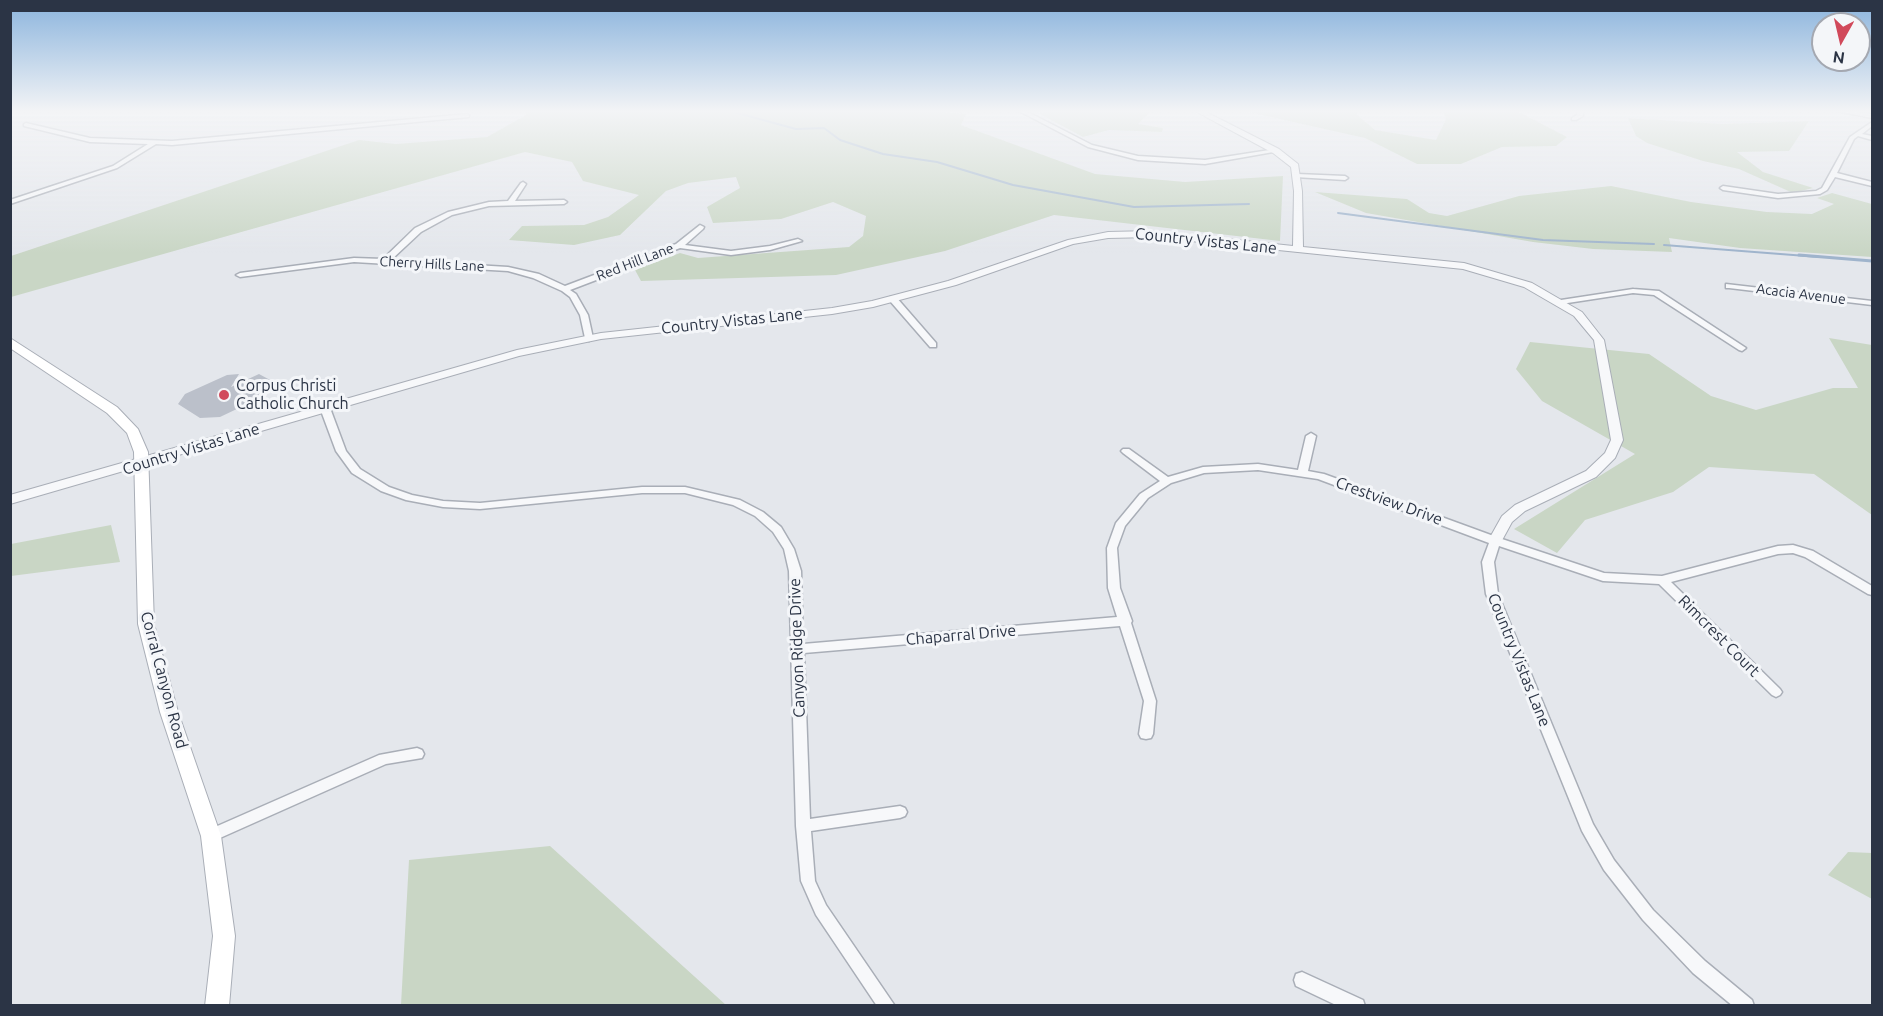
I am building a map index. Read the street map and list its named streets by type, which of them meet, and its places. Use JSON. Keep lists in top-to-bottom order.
{
  "streets": {
    "main road": ["Corral Canyon Road"],
    "street": [
      "Country Vistas Lane",
      "Red Hill Lane",
      "Cherry Hills Lane",
      "Acacia Avenue",
      "Crestview Drive",
      "Chaparral Drive",
      "Rimcrest Court",
      "Canyon Ridge Drive"
    ]
  },
  "crossings": [
    ["Country Vistas Lane", "Cherry Hills Lane"],
    ["Country Vistas Lane", "Crestview Drive"],
    ["Country Vistas Lane", "Canyon Ridge Drive"],
    ["Country Vistas Lane", "Corral Canyon Road"],
    ["Red Hill Lane", "Cherry Hills Lane"],
    ["Crestview Drive", "Chaparral Drive"],
    ["Crestview Drive", "Rimcrest Court"],
    ["Chaparral Drive", "Canyon Ridge Drive"]
  ],
  "places": ["Corpus Christi Catholic Church"],
  "north": "bottom"
}
